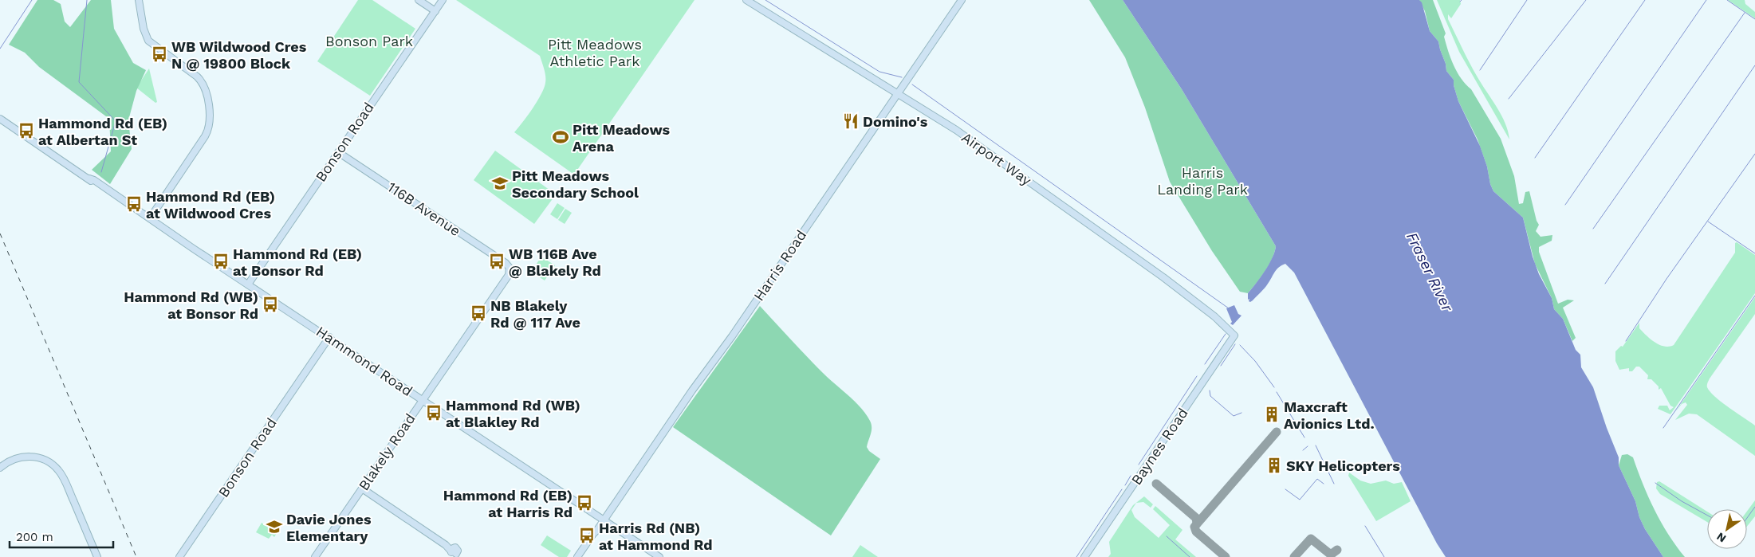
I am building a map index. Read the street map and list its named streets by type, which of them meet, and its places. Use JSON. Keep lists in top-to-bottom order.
{
  "streets": {
    "street": [
      "Bonson Road",
      "Airport Way",
      "116B Avenue",
      "Harris Road",
      "Hammond Road",
      "Baynes Road",
      "Blakely Road"
    ]
  },
  "crossings": [
    ["Bonson Road", "116B Avenue"],
    ["Bonson Road", "Hammond Road"],
    ["Airport Way", "Harris Road"],
    ["Airport Way", "Baynes Road"],
    ["116B Avenue", "Blakely Road"],
    ["Harris Road", "Hammond Road"],
    ["Hammond Road", "Blakely Road"]
  ],
  "water": ["Fraser River"],
  "parks": ["Bonson Park", "Pitt Meadows Athletic Park", "Harris Landing Park"],
  "places": {
    "bus stop": [
      "WB Wildwood Cres N @ 19800 Block",
      "Hammond Rd (EB) at Albertan St",
      "Hammond Rd (EB) at Wildwood Cres",
      "Hammond Rd (EB) at Bonsor Rd",
      "WB 116B Ave @ Blakely Rd",
      "Hammond Rd (WB) at Bonsor Rd",
      "NB Blakely Rd @ 117 Ave",
      "Hammond Rd (WB) at Blakley Rd",
      "Hammond Rd (EB) at Harris Rd",
      "Harris Rd (NB) at Hammond Rd"
    ],
    "restaurant": ["Domino's"],
    "sports": ["Pitt Meadows Arena"],
    "school or university": ["Pitt Meadows Secondary School", "Davie Jones Elementary"],
    "building": ["Maxcraft Avionics Ltd.", "SKY Helicopters"]
  },
  "scale_bar": "200 m",
  "north": "bottom left"
}
